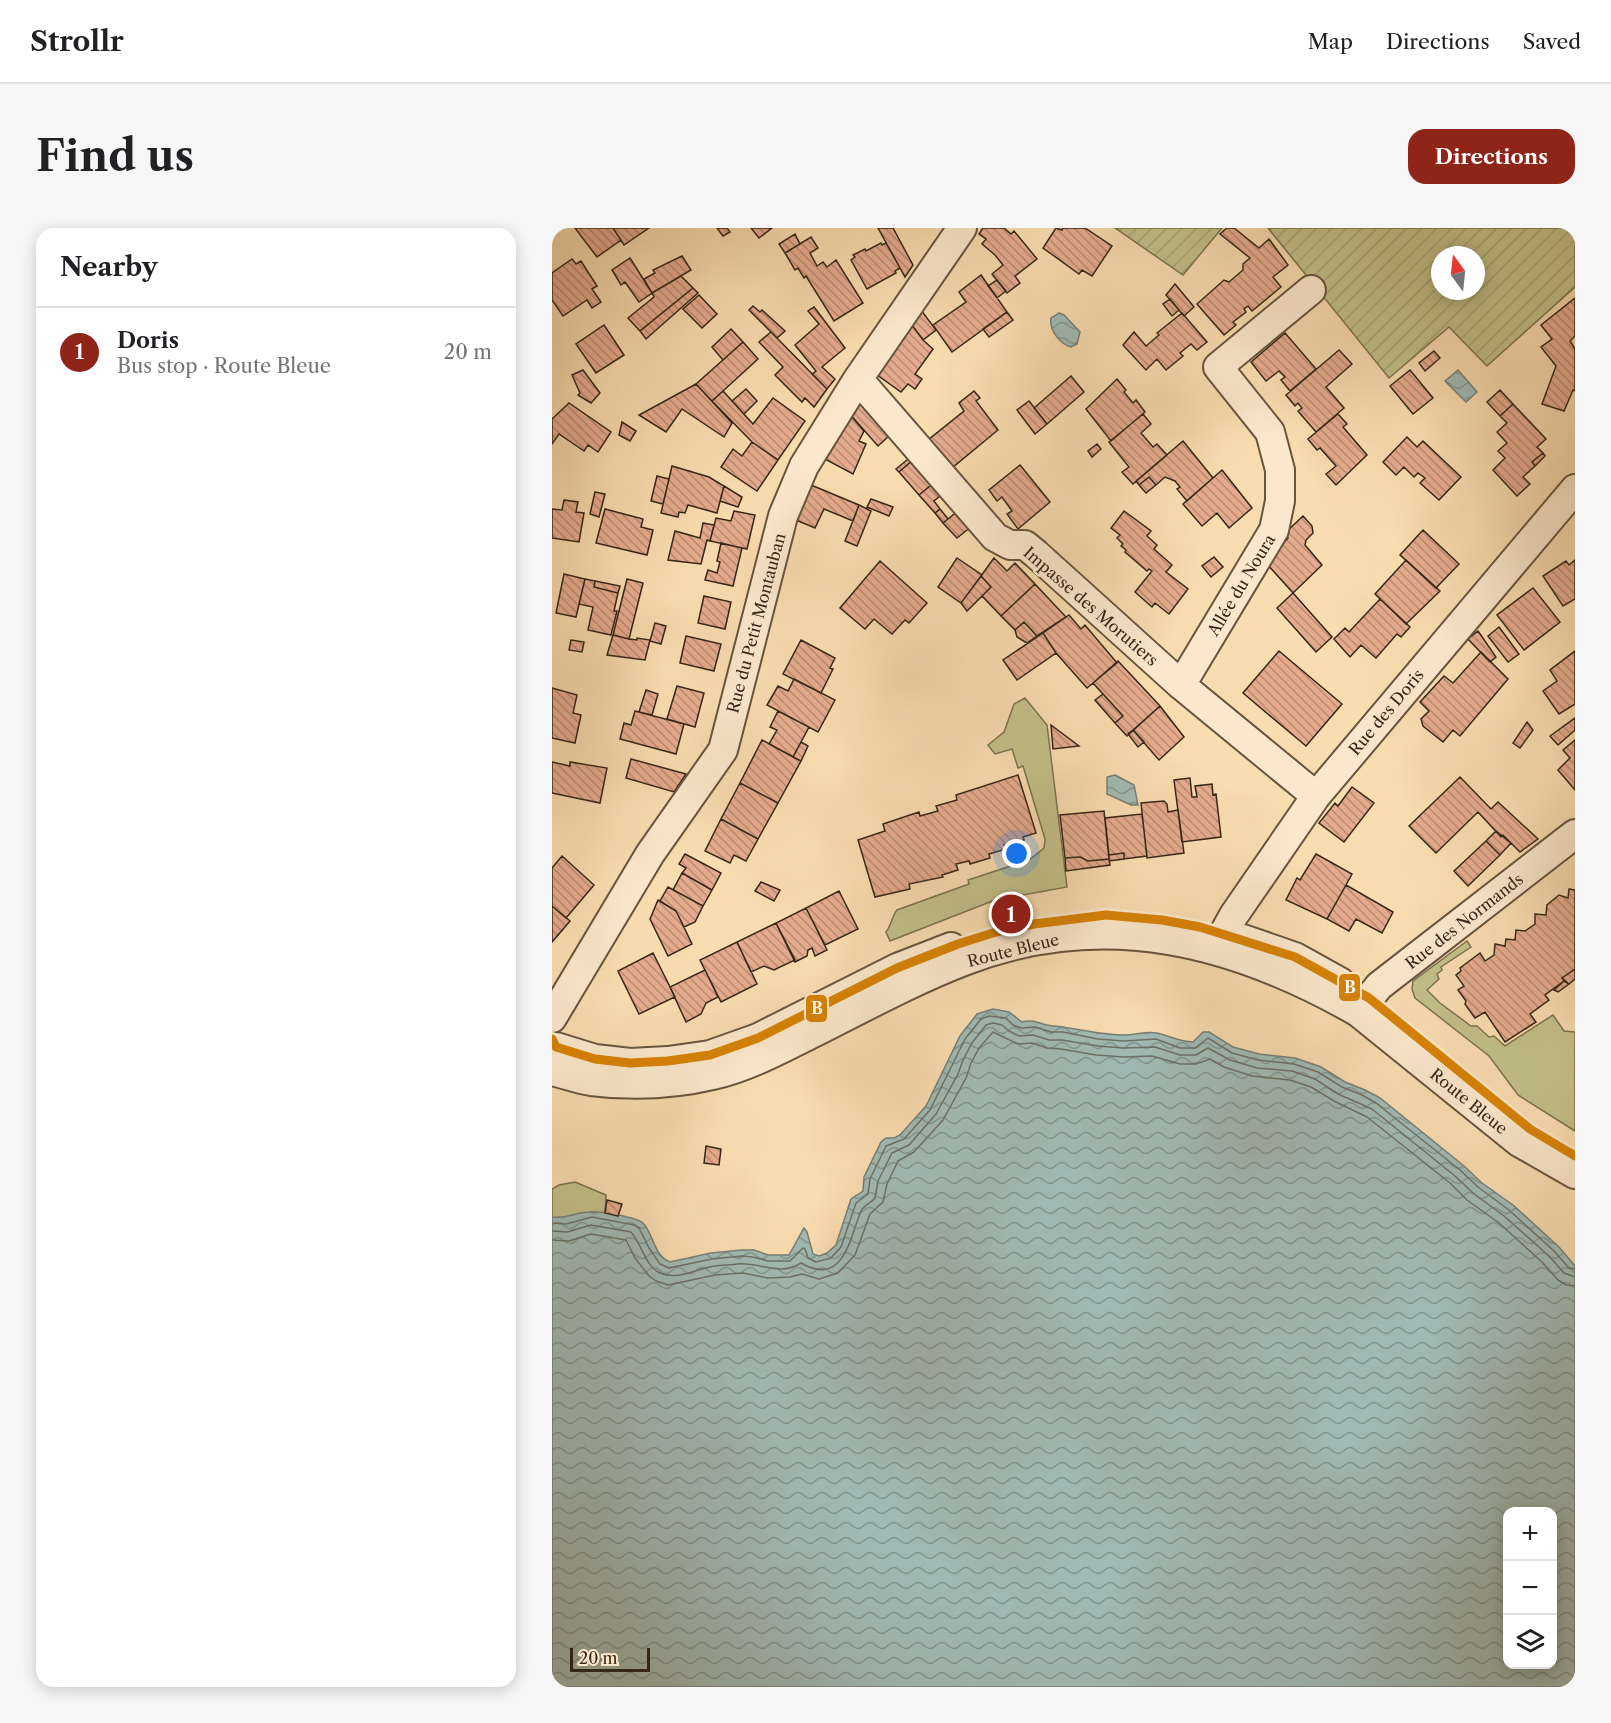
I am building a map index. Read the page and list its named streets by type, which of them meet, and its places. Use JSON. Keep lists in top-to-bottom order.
{
  "streets": {
    "street": [
      "Allée du Noura",
      "Impasse des Morutiers",
      "Rue du Petit Montauban",
      "Rue des Doris",
      "Rue des Normands",
      "Route Bleue"
    ]
  },
  "crossings": [
    ["Allée du Noura", "Impasse des Morutiers"],
    ["Impasse des Morutiers", "Rue du Petit Montauban"],
    ["Impasse des Morutiers", "Rue des Doris"],
    ["Rue des Doris", "Route Bleue"],
    ["Rue des Normands", "Route Bleue"]
  ],
  "lines": ["transit line B"],
  "scale_bar": "20 m",
  "north": "top",
  "page": {
    "header": "Strollr",
    "nav": ["Map", "Directions", "Saved"],
    "buttons": "Directions",
    "title": "Find us",
    "heading": "Nearby",
    "list": [
      {
        "mark": "1",
        "name": "Doris",
        "note": "Bus stop · Route Bleue",
        "value": "20 m"
      }
    ],
    "pins": "1",
    "map_buttons": ["+", "−"],
    "scale": "20 m"
  }
}
